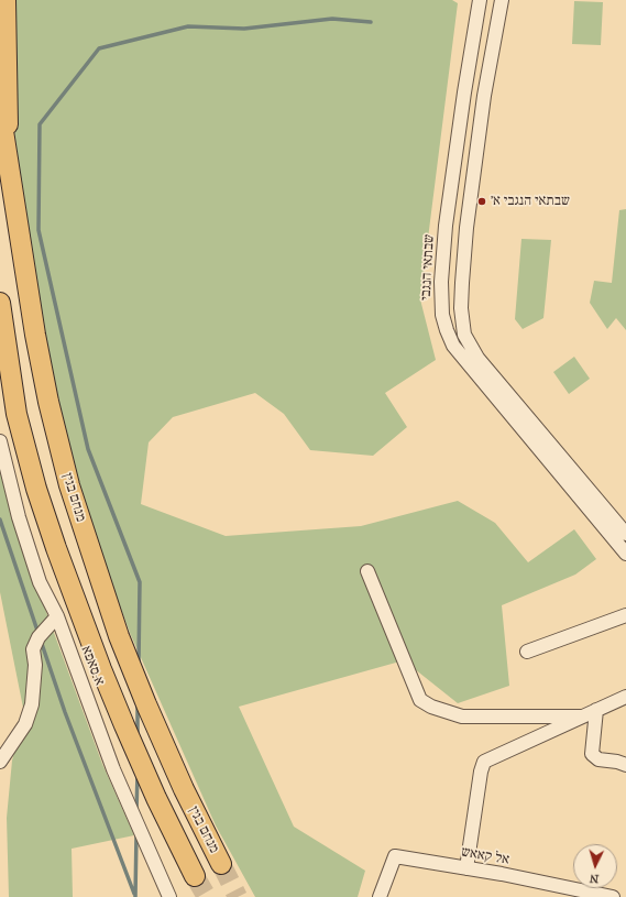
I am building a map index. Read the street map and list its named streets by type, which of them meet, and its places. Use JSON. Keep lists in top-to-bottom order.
{
  "streets": {
    "highway": ["מנחם בגין"],
    "street": ["שבתאי הנגבי", "א-סאפא", "אל קאאש"]
  },
  "places": ["שבתאי הנגבי א׳"],
  "north": "bottom"
}
